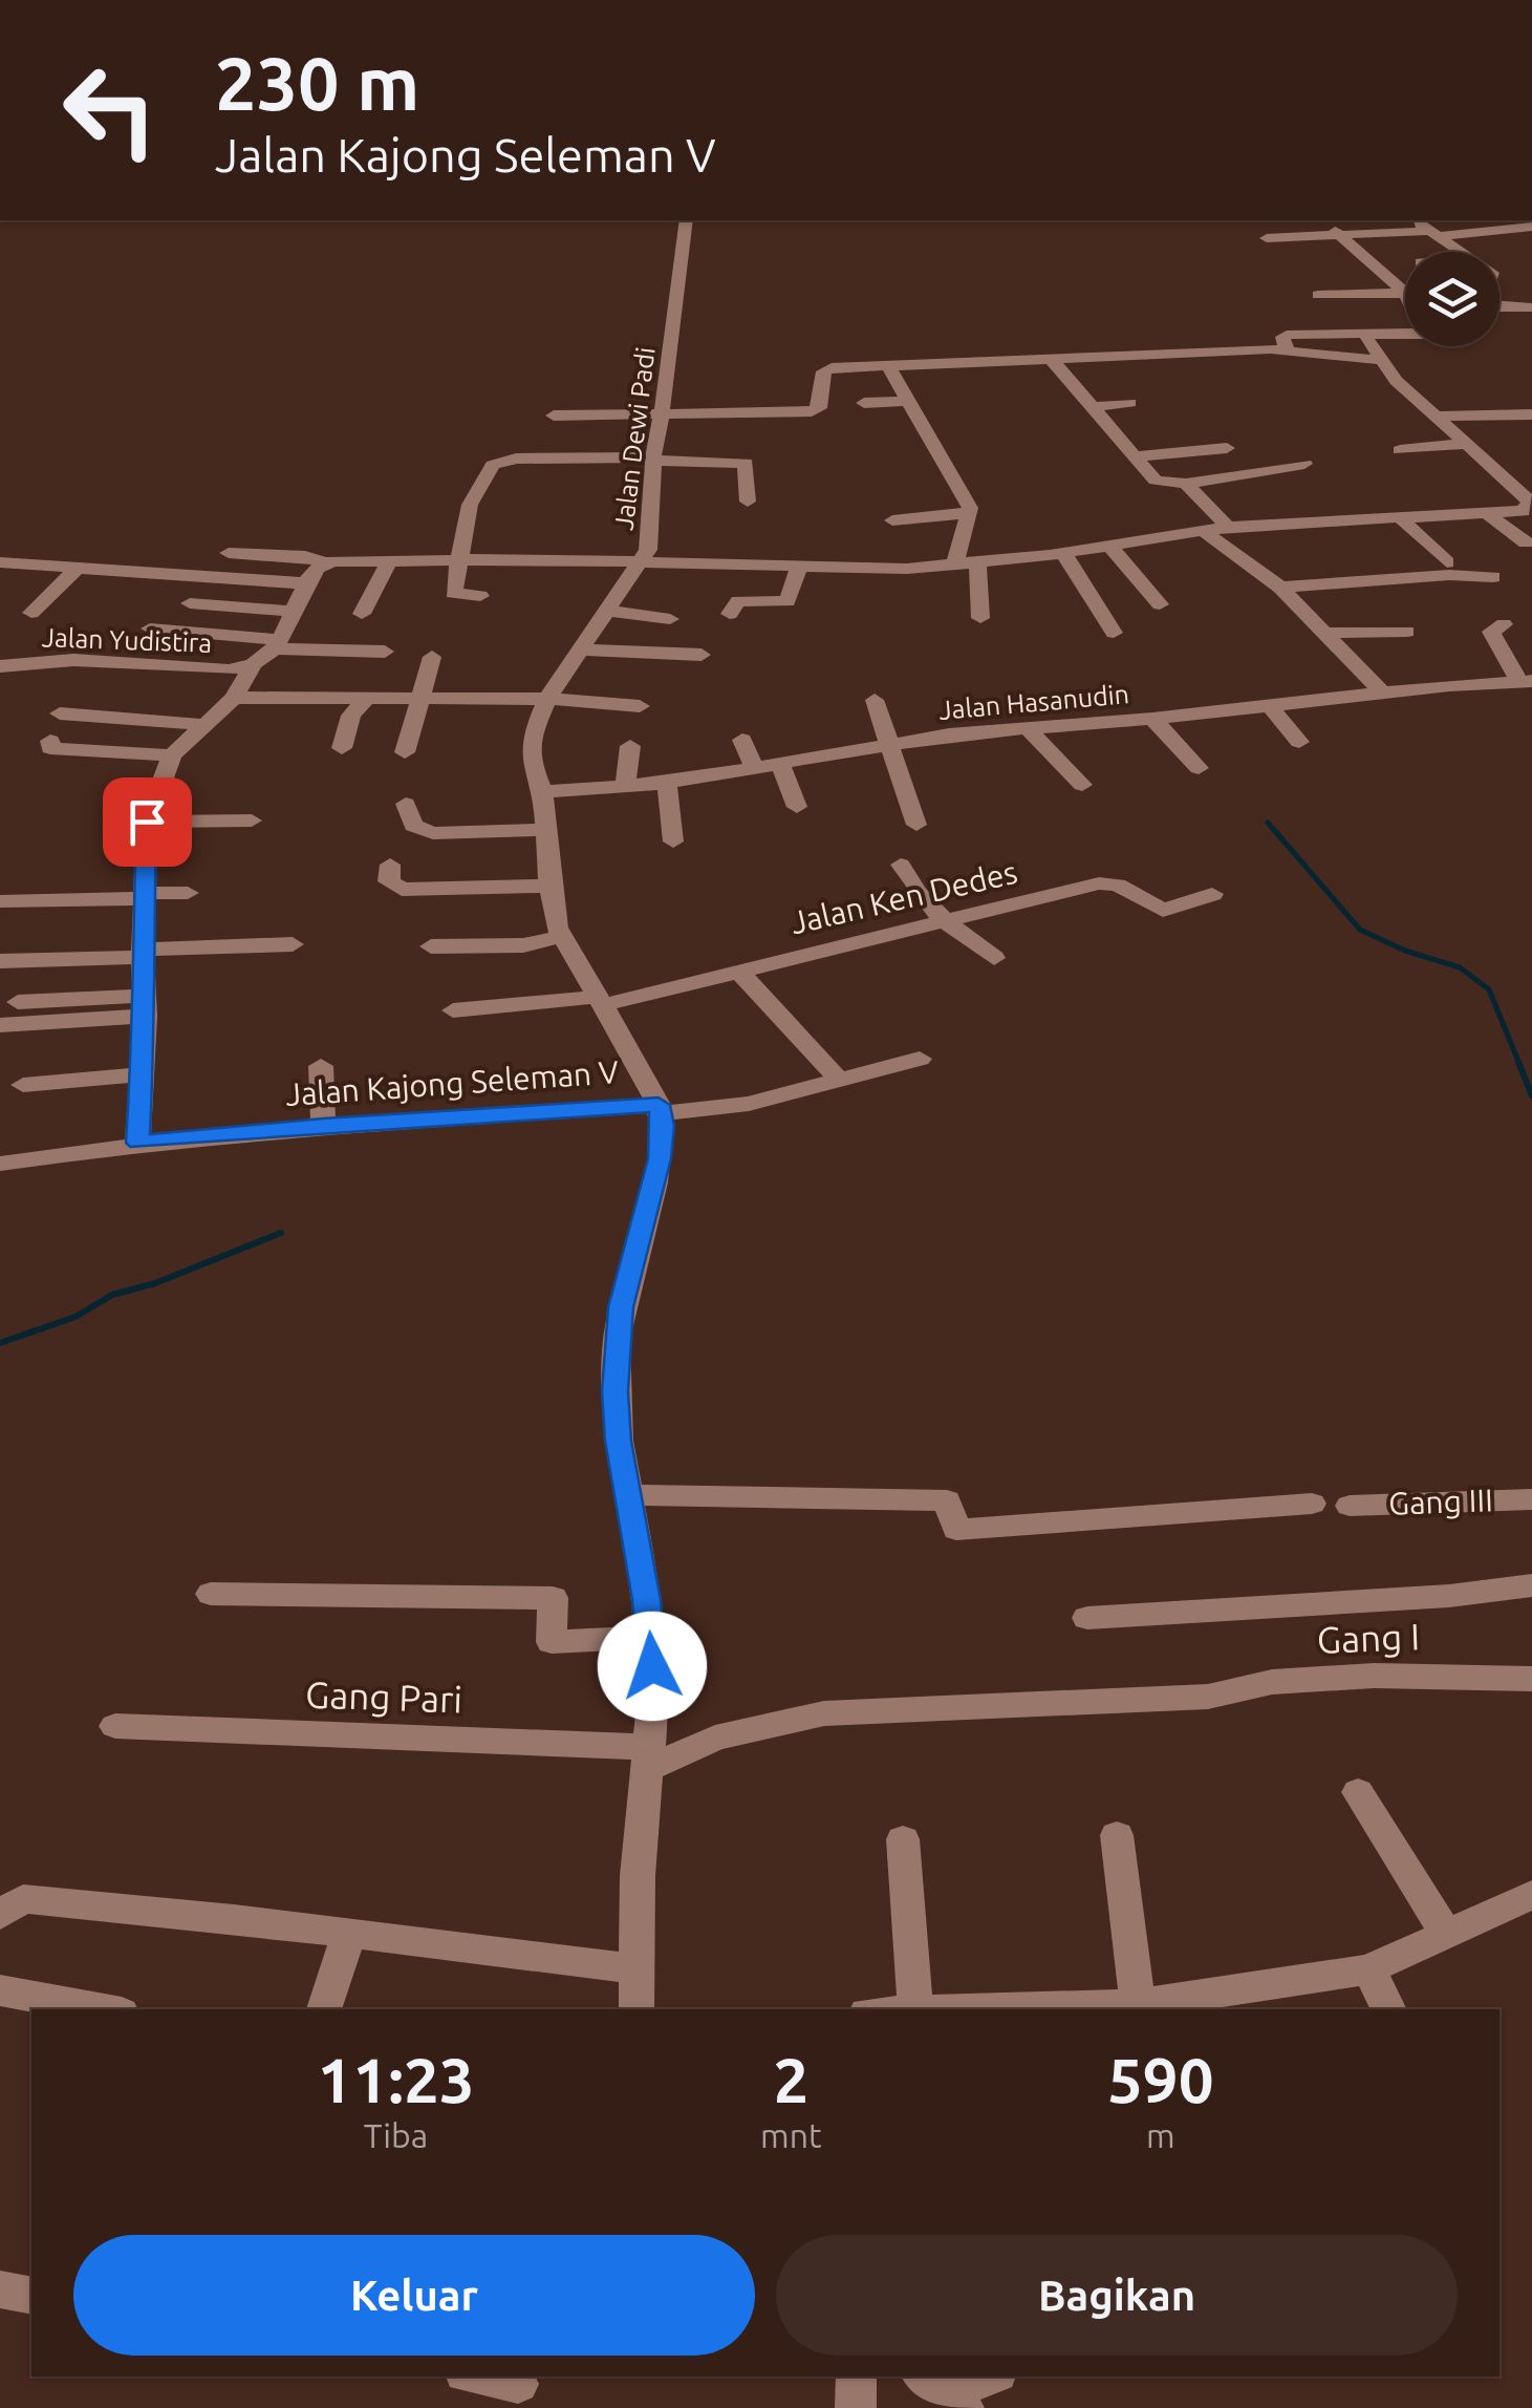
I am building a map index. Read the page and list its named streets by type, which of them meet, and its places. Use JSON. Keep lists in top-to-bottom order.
{
  "streets": {
    "street": [
      "Jalan Dewi Padi",
      "Jalan Yudistira",
      "Jalan Hasanudin",
      "Jalan Ken Dedes",
      "Jalan Kajong Seleman V",
      "Gang III",
      "Gang I",
      "Gang Pari"
    ]
  },
  "crossings": [
    ["Jalan Dewi Padi", "Jalan Hasanudin"],
    ["Jalan Dewi Padi", "Jalan Ken Dedes"],
    ["Jalan Dewi Padi", "Jalan Kajong Seleman V"],
    ["Gang I", "Gang Pari"]
  ],
  "page": {
    "turn": ["230 m", "Jalan Kajong Seleman V"],
    "eta": [
      "11:23",
      "Tiba",
      "2",
      "mnt",
      "590",
      "m"
    ],
    "buttons": ["Keluar", "Bagikan"]
  }
}
